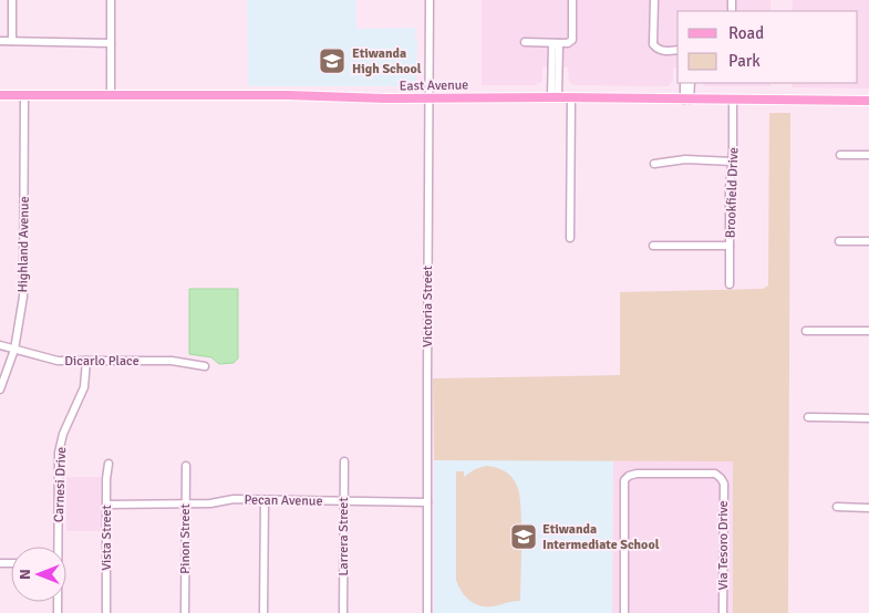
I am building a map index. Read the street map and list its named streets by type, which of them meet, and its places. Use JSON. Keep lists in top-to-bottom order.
{
  "streets": {
    "main road": ["East Avenue"],
    "street": [
      "Brookfield Drive",
      "Highland Avenue",
      "Victoria Street",
      "Dicarlo Place",
      "Carnesi Drive",
      "Pecan Avenue",
      "Larrera Street",
      "Vista Street",
      "Pinon Street",
      "Via Tesoro Drive"
    ]
  },
  "crossings": [
    ["East Avenue", "Brookfield Drive"],
    ["East Avenue", "Highland Avenue"],
    ["East Avenue", "Victoria Street"],
    ["Highland Avenue", "Dicarlo Place"],
    ["Victoria Street", "Pecan Avenue"],
    ["Dicarlo Place", "Carnesi Drive"],
    ["Pecan Avenue", "Larrera Street"],
    ["Pecan Avenue", "Vista Street"],
    ["Pecan Avenue", "Pinon Street"]
  ],
  "places": {
    "school or university": ["Etiwanda High School", "Etiwanda Intermediate School"]
  },
  "legend": ["Road", "Park"],
  "north": "left"
}
